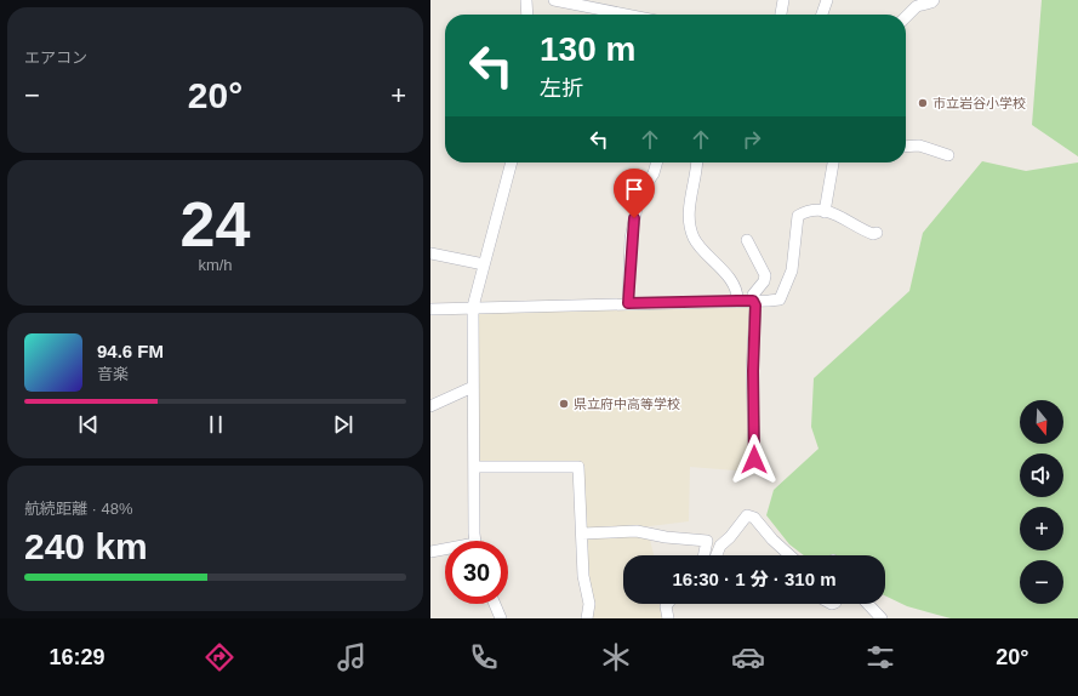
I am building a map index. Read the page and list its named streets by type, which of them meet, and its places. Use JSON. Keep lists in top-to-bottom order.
{
  "places": ["市立岩谷小学校", "県立府中高等学校"],
  "north": "bottom",
  "page": {
    "tile": [
      "エアコン",
      ["24", "km/h"],
      ["航続距離 · 48%", "240 km"]
    ],
    "turn": ["130 m", "左折"],
    "heat": ["−", "20°", "+"],
    "song": ["94.6 FM", "音楽"],
    "map_buttons": ["+", "−"],
    "limit": "30",
    "trip": "16:30 · 1 分 · 310 m",
    "tabs": ["16:29", "20°"]
  }
}
